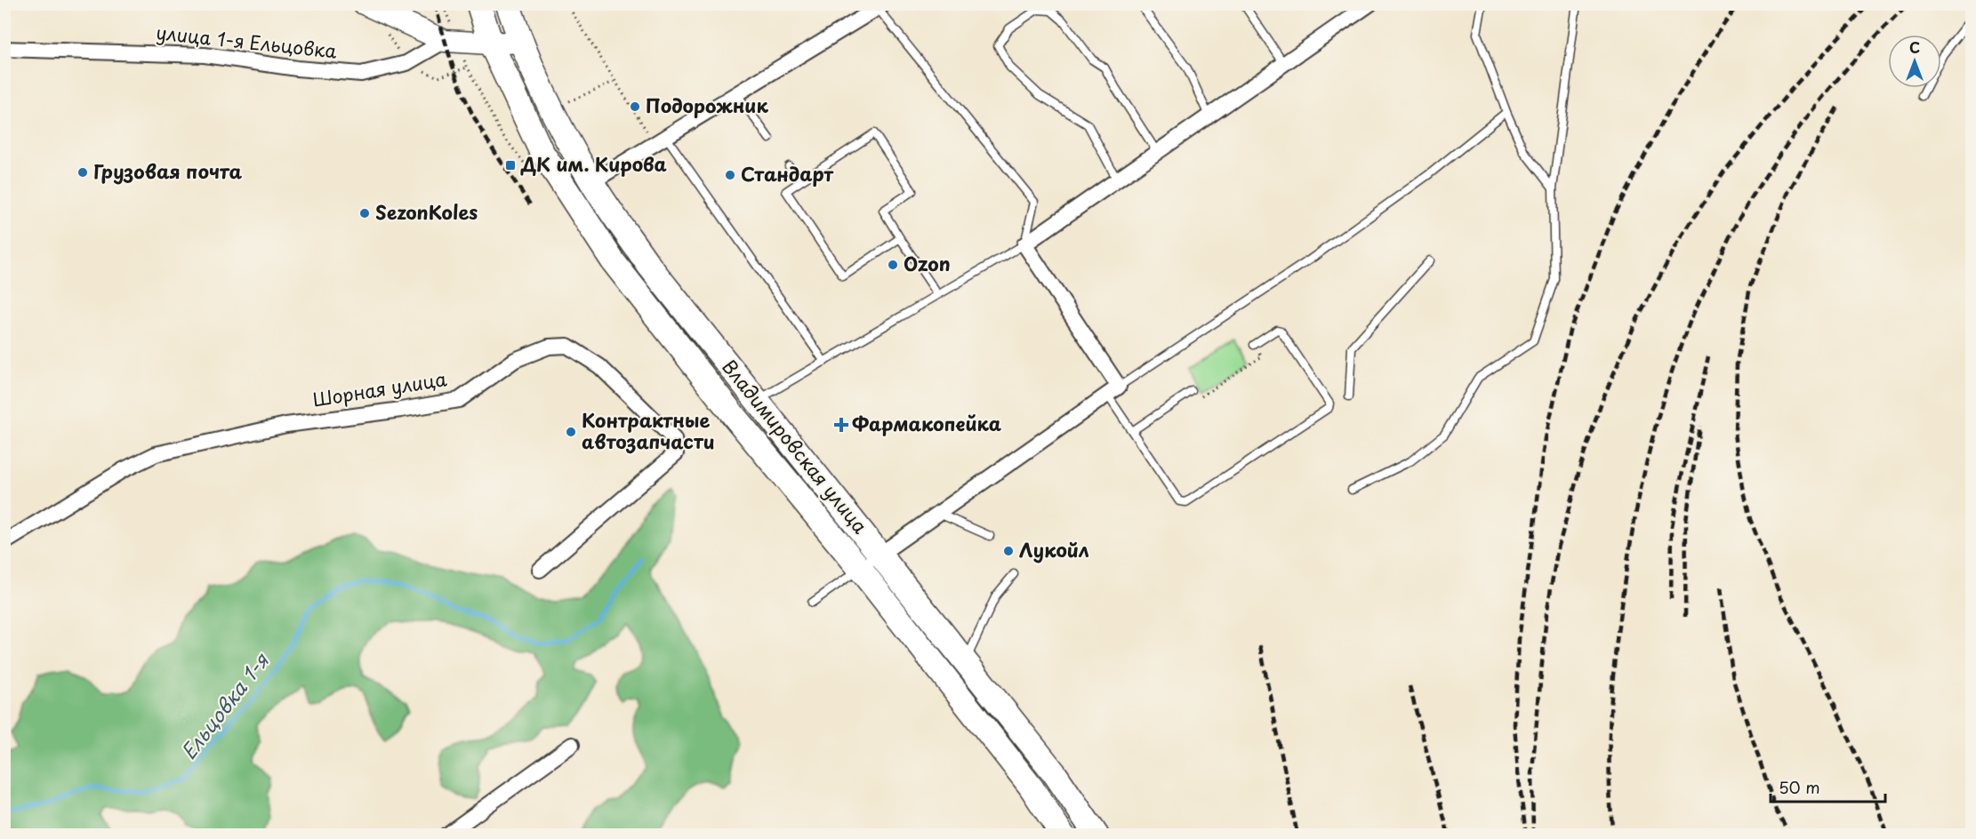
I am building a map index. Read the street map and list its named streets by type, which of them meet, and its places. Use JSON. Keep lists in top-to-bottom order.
{
  "streets": {
    "main road": ["Владимировская улица"],
    "street": ["улица 1-я Ельцовка", "Шорная улица"]
  },
  "water": ["Ельцовка 1-я"],
  "places": {
    "other": [
      "Подорожник",
      "Грузовая почта",
      "Стандарт",
      "SezonKoles",
      "Ozon",
      "Контрактные автозапчасти",
      "Лукойл"
    ],
    "transit": ["ДК им. Кирова"],
    "health": ["Фармакопейка"]
  },
  "scale_bar": "50 m",
  "north": "top"
}
